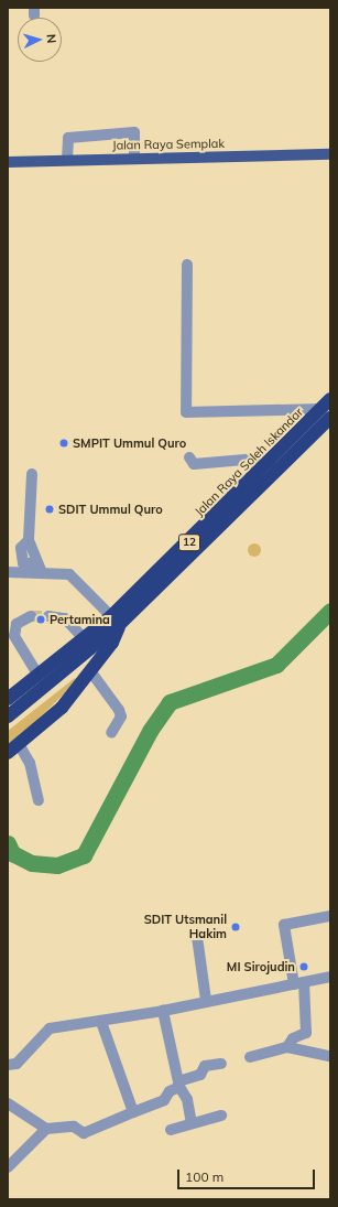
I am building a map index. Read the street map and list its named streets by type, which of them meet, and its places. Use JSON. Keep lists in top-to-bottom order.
{
  "streets": {
    "highway": ["Jalan Raya Soleh Iskandar", "12"],
    "main road": ["Jalan Raya Semplak"]
  },
  "places": [
    "SMPIT Ummul Quro",
    "SDIT Ummul Quro",
    "Pertamina",
    "SDIT Utsmanil Hakim",
    "MI Sirojudin"
  ],
  "scale_bar": "100 m",
  "north": "right"
}
